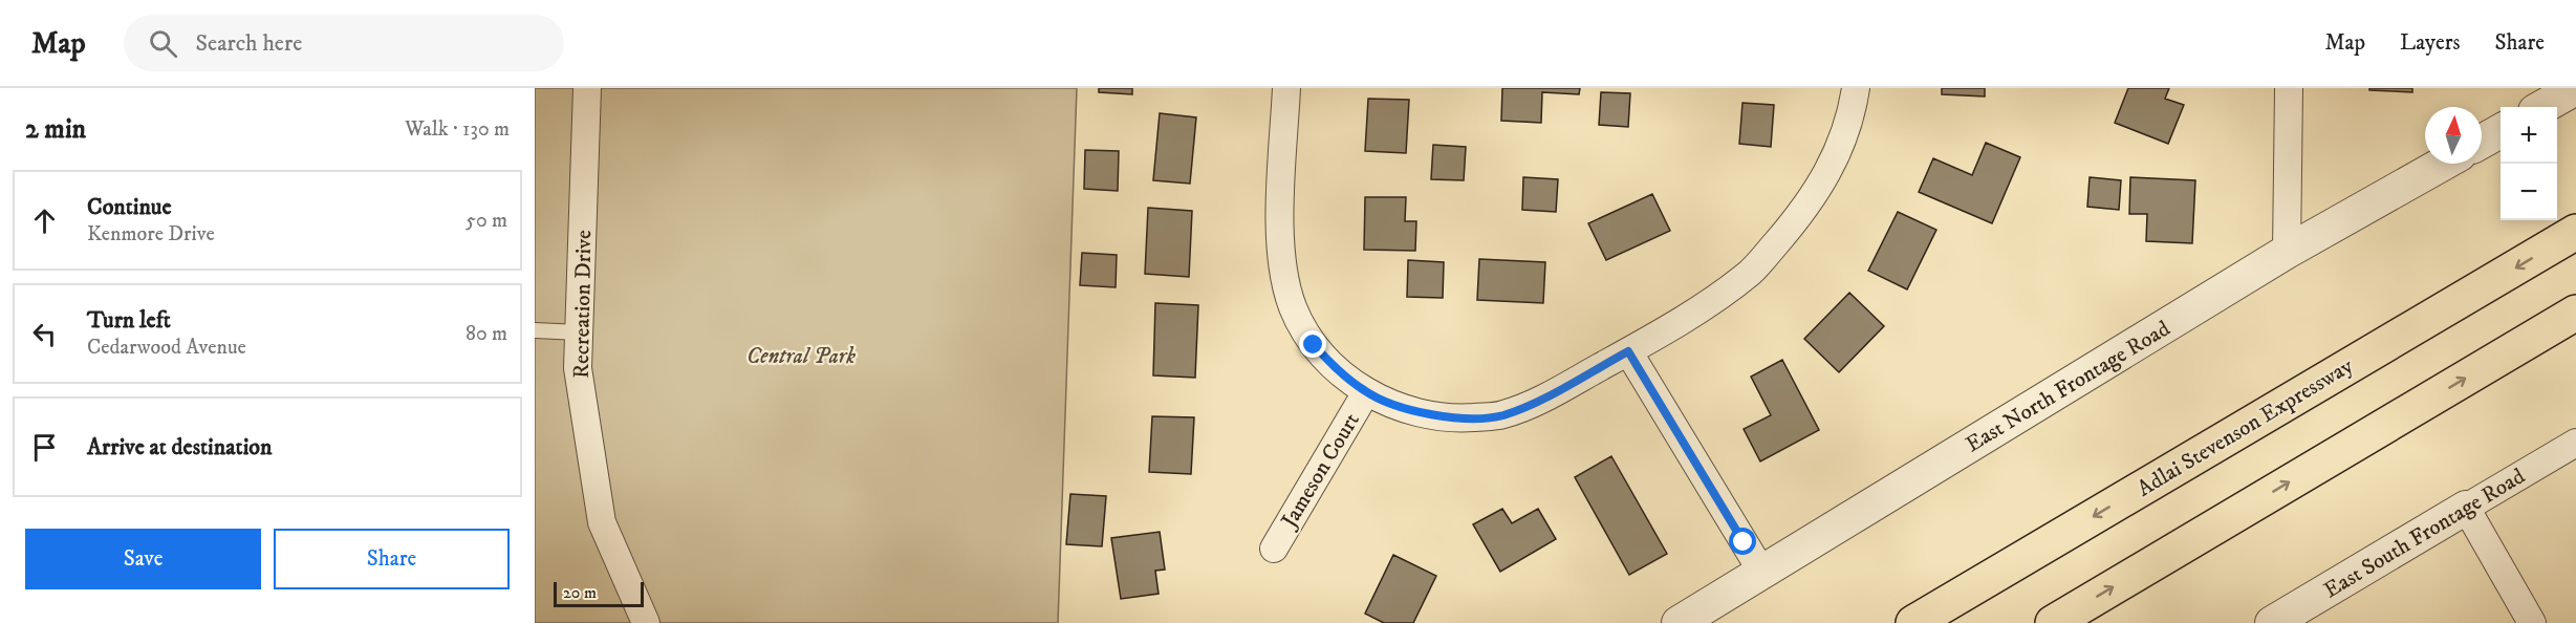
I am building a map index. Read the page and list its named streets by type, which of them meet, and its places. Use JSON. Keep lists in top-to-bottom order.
{
  "streets": {
    "highway": ["Adlai Stevenson Expressway"],
    "street": [
      "Recreation Drive",
      "East North Frontage Road",
      "Jameson Court",
      "East South Frontage Road"
    ]
  },
  "parks": ["Central Park"],
  "scale_bar": "20 m",
  "north": "top",
  "page": {
    "header": "Map",
    "search": "Search here",
    "nav": ["Map", "Layers", "Share"],
    "heading": ["2 min", "Walk · 130 m"],
    "map_buttons": ["+", "−"],
    "list": [
      ["Continue", "Kenmore Drive", "50 m"],
      ["Turn left", "Cedarwood Avenue", "80 m"],
      "Arrive at destination"
    ],
    "buttons": ["Save", "Share"],
    "scale": "20 m"
  }
}
